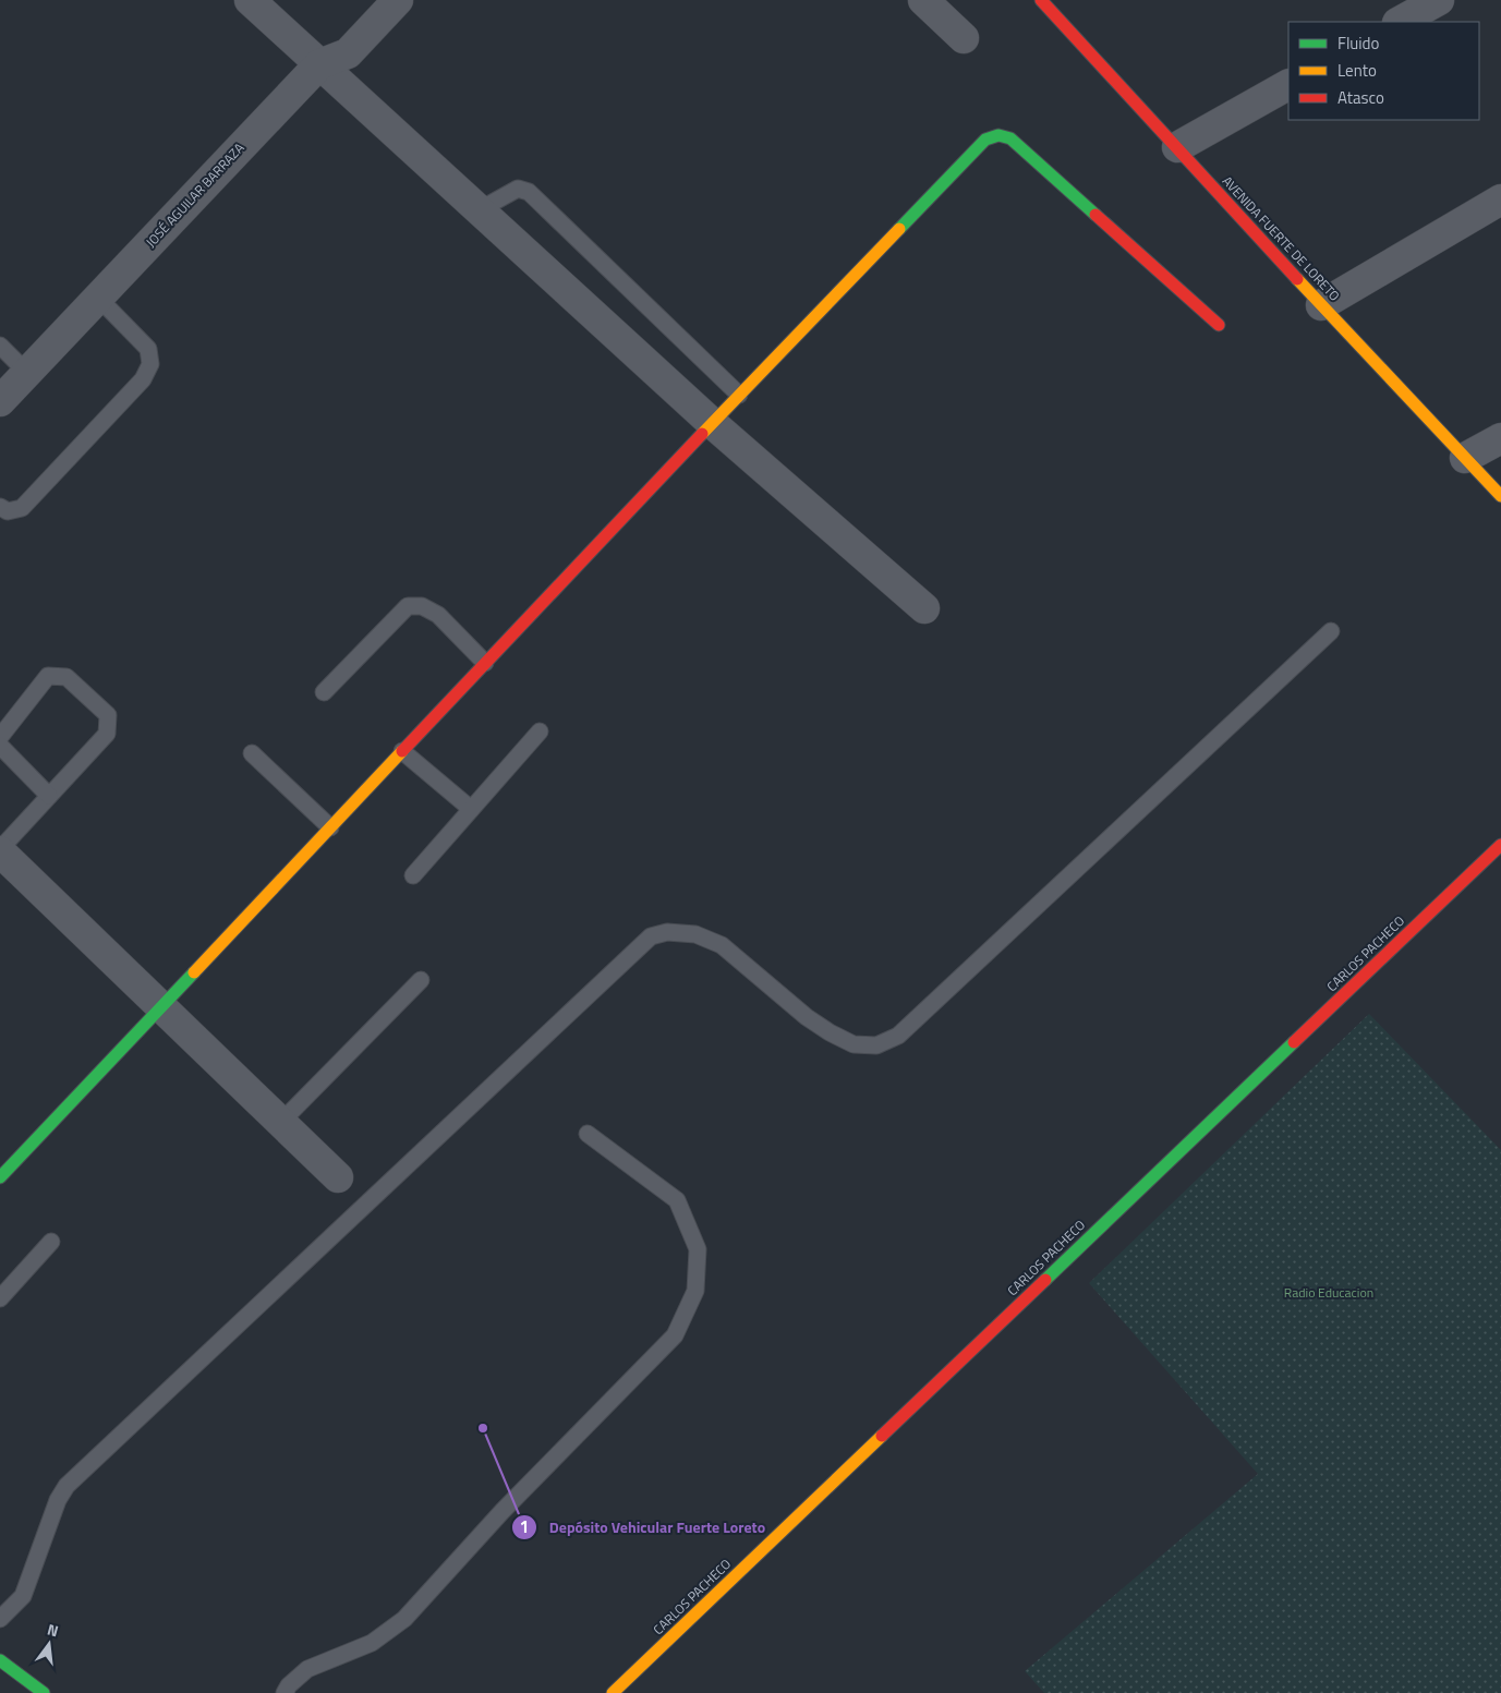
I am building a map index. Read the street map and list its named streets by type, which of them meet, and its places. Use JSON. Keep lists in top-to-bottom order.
{
  "streets": {
    "street": ["JOSÉ AGUILAR BARRAZA", "AVENIDA FUERTE DE LORETO", "CARLOS PACHECO"]
  },
  "parks": ["Radio Educacion"],
  "places": ["Depósito Vehicular Fuerte Loreto"],
  "legend": ["Fluido", "Lento", "Atasco"],
  "north": "top"
}
